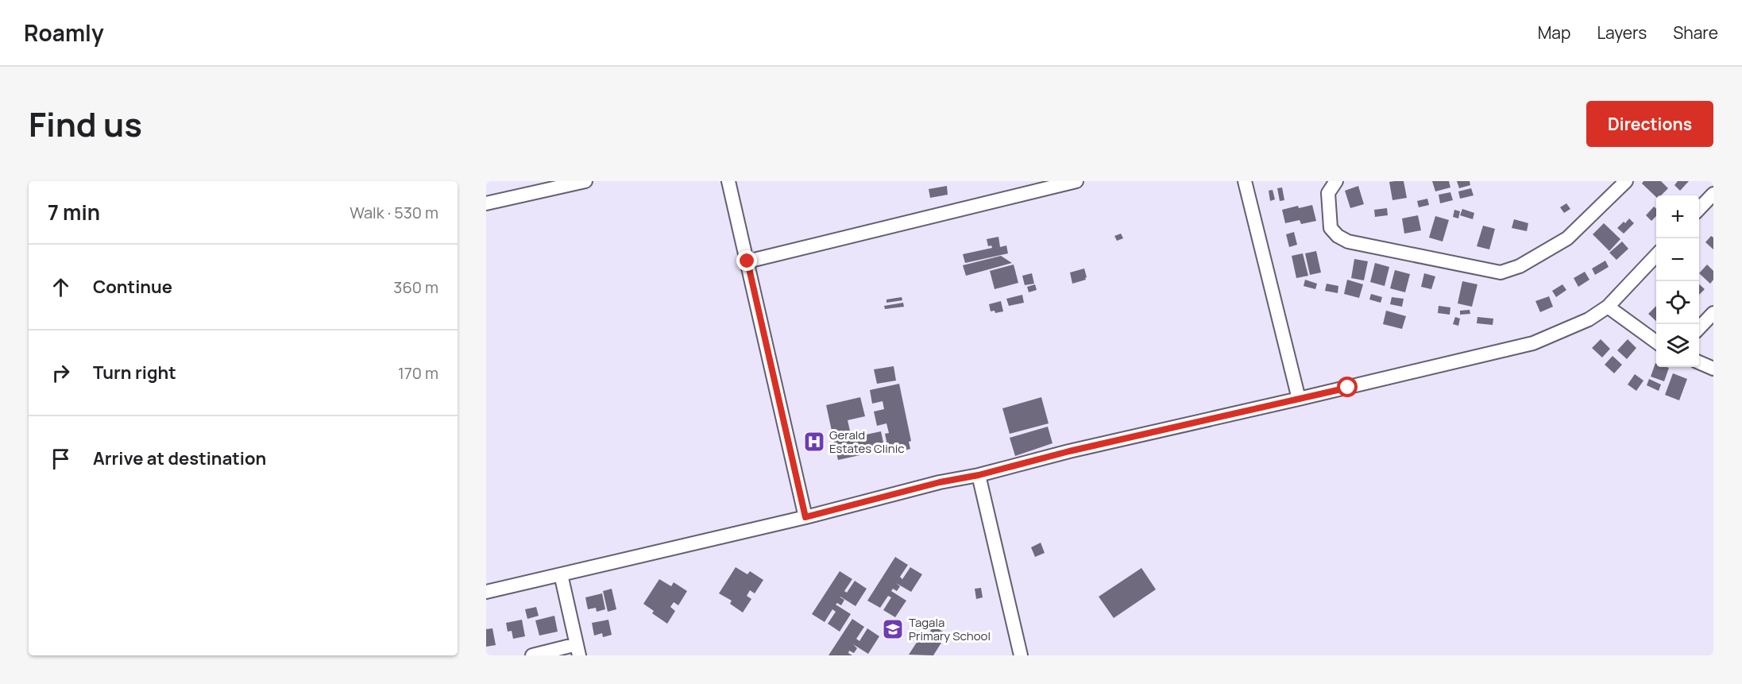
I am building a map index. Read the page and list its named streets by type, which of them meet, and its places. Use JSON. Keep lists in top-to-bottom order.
{
  "places": {
    "hospital": ["Gerald Estates Clinic"],
    "school or university": ["Tagala Primary School"]
  },
  "page": {
    "header": "Roamly",
    "nav": ["Map", "Layers", "Share"],
    "title": "Find us",
    "buttons": "Directions",
    "heading": ["7 min", "Walk · 530 m"],
    "map_buttons": ["+", "−"],
    "list": [
      ["Continue", "360 m"],
      ["Turn right", "170 m"],
      "Arrive at destination"
    ]
  }
}
